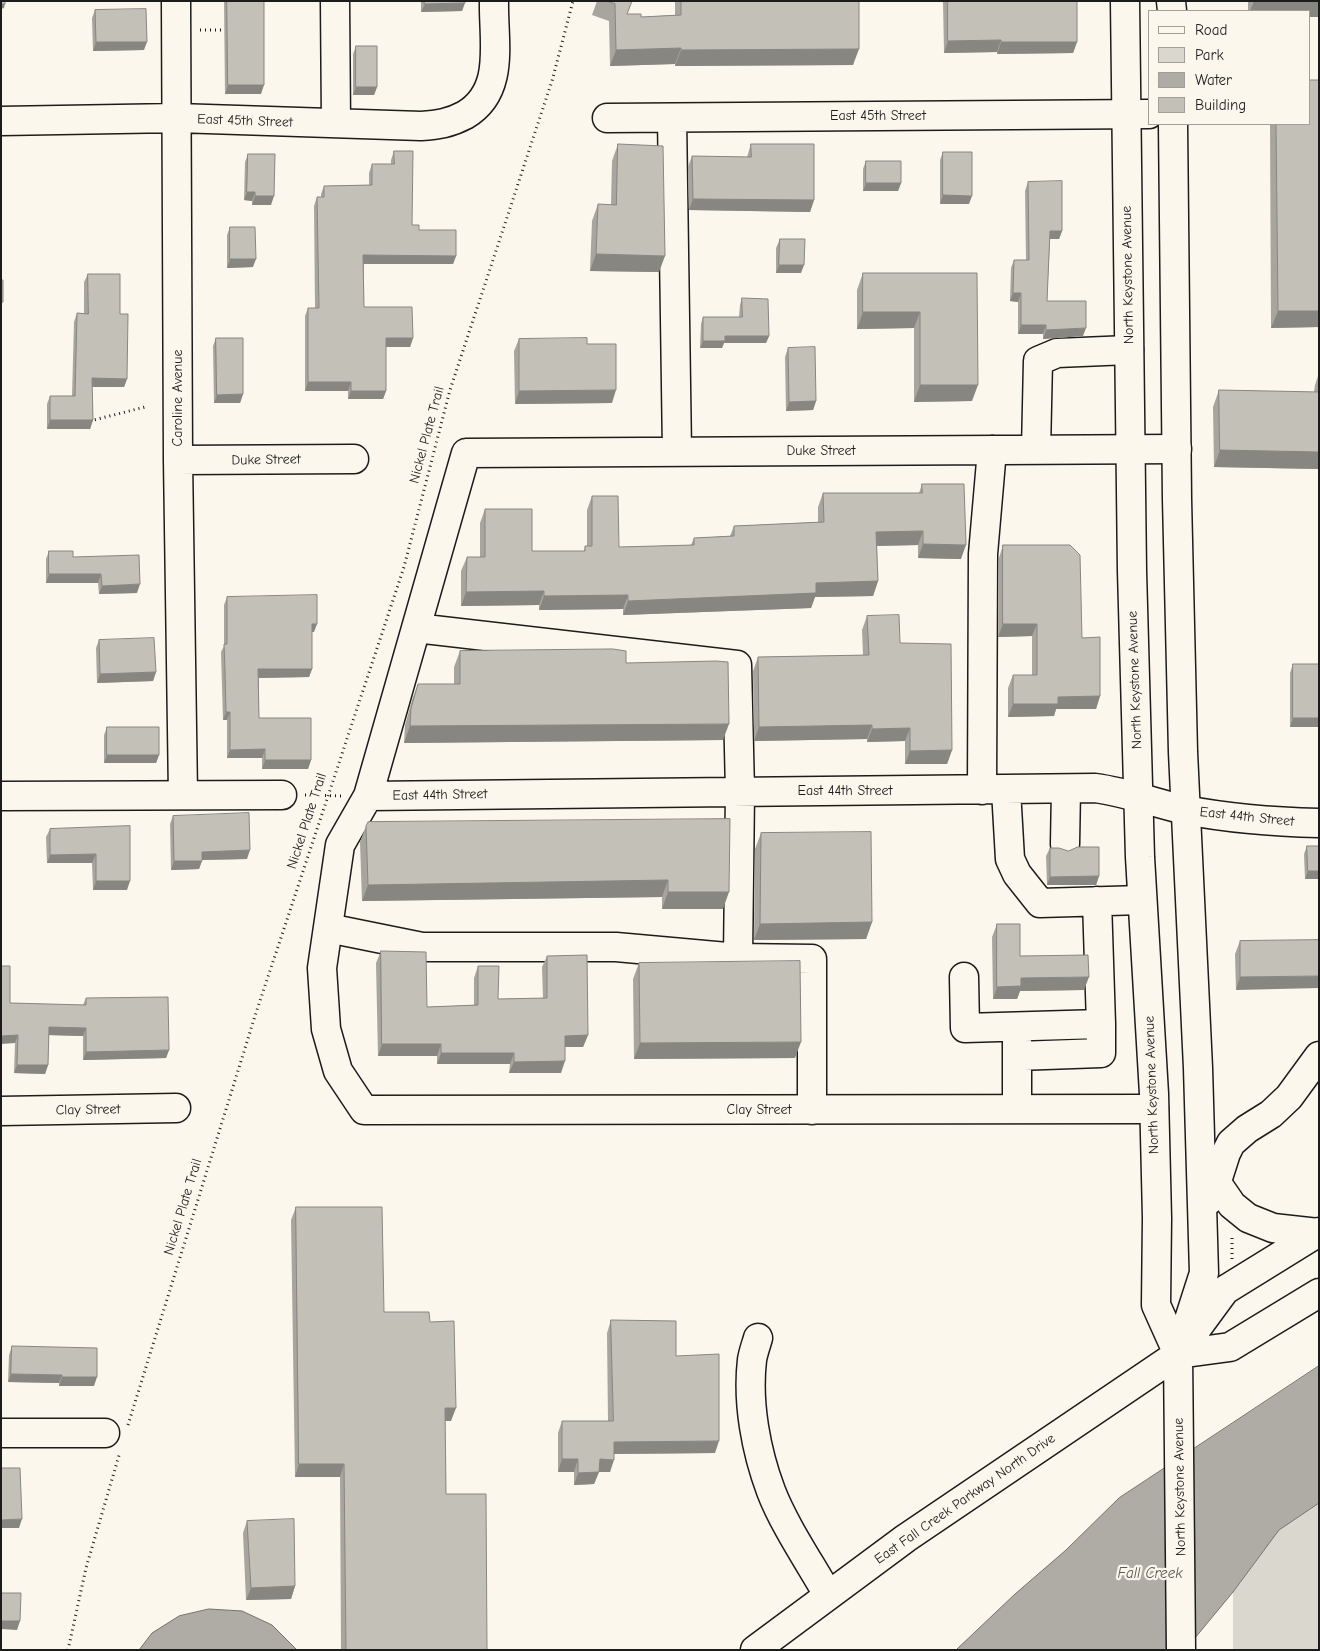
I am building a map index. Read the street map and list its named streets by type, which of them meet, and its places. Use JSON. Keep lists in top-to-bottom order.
{
  "streets": {
    "street": [
      "East 45th Street",
      "North Keystone Avenue",
      "Caroline Avenue",
      "Duke Street",
      "East 44th Street",
      "Clay Street",
      "East Fall Creek Parkway North Drive"
    ],
    "path": ["Nickel Plate Trail"]
  },
  "crossings": [
    ["East 45th Street", "North Keystone Avenue"],
    ["East 45th Street", "Caroline Avenue"],
    ["North Keystone Avenue", "Duke Street"],
    ["North Keystone Avenue", "East 44th Street"],
    ["North Keystone Avenue", "Clay Street"],
    ["North Keystone Avenue", "East Fall Creek Parkway North Drive"],
    ["Caroline Avenue", "Duke Street"]
  ],
  "water": ["Fall Creek"],
  "legend": [
    "Road",
    "Park",
    "Water",
    "Building"
  ]
}
